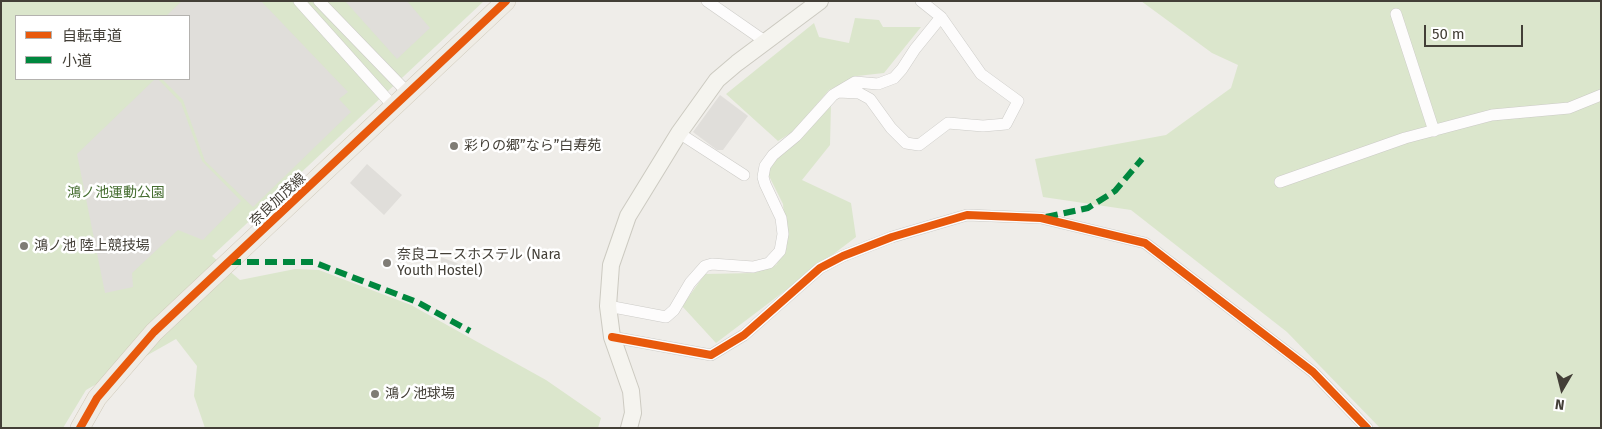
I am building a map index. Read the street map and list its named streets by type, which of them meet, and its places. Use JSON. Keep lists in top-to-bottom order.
{
  "streets": {
    "main road": ["奈良加茂線"]
  },
  "parks": ["鴻ノ池運動公園"],
  "places": [
    "彩りの郷”なら”白寿苑",
    "鴻ノ池 陸上競技場",
    "奈良ユースホステル (Nara Youth Hostel)",
    "鴻ノ池球場"
  ],
  "legend": ["自転車道", "小道"],
  "scale_bar": "50 m",
  "north": "bottom"
}
